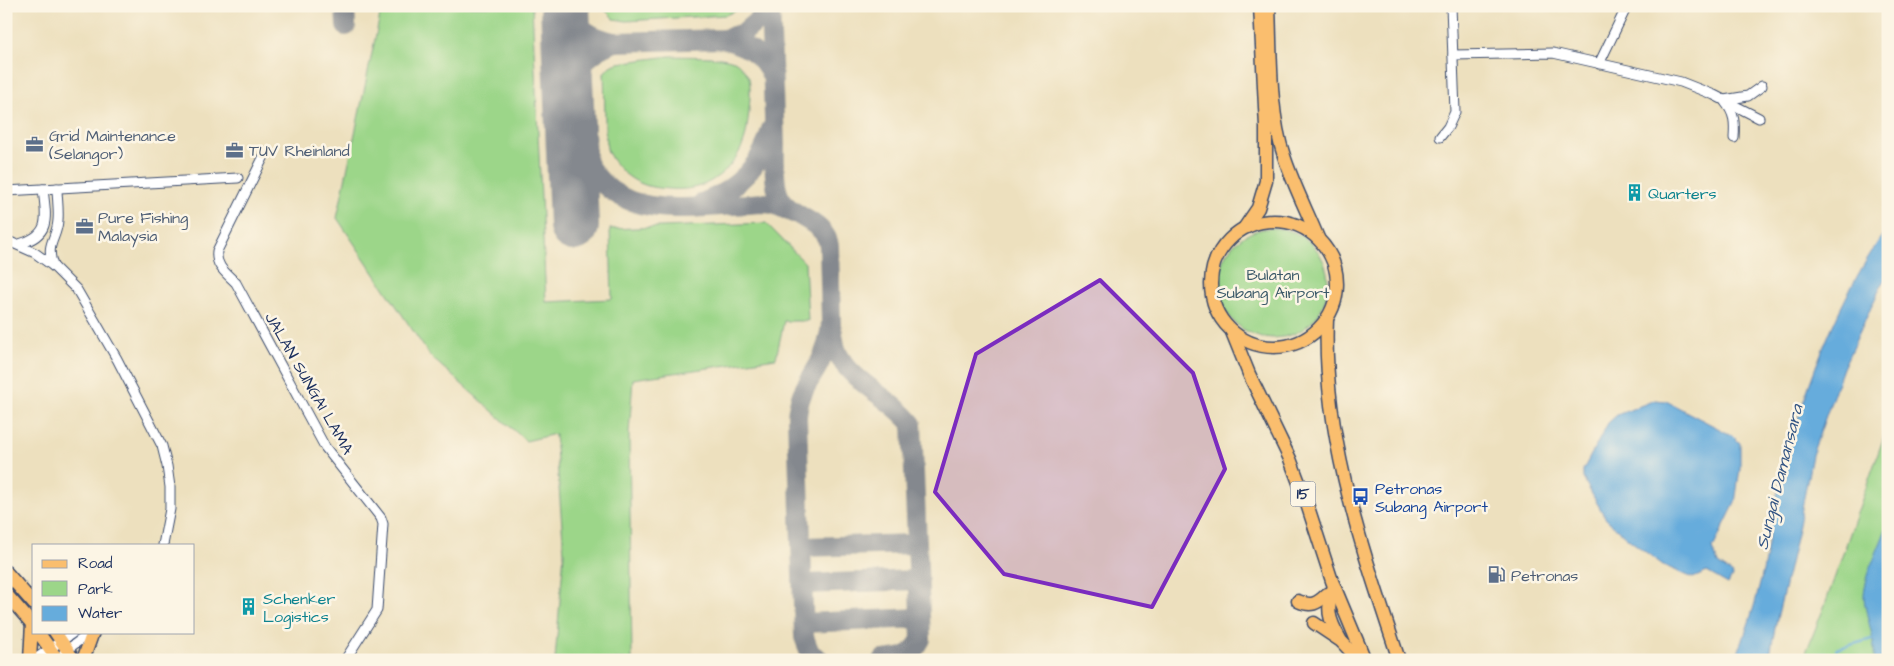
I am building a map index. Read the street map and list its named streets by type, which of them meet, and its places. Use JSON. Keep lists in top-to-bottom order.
{
  "streets": {
    "main road": ["15"],
    "street": ["JALAN SUNGAI LAMA"]
  },
  "water": ["Sungai Damansara"],
  "parks": ["Bulatan Subang Airport"],
  "places": {
    "office": ["Grid Maintenance (Selangor)", "TUV Rheinland", "Pure Fishing Malaysia"],
    "building": ["Quarters", "Schenker Logistics"],
    "bus stop": ["Petronas Subang Airport"],
    "fuel station": ["Petronas"]
  },
  "legend": ["Road", "Park", "Water"]
}
